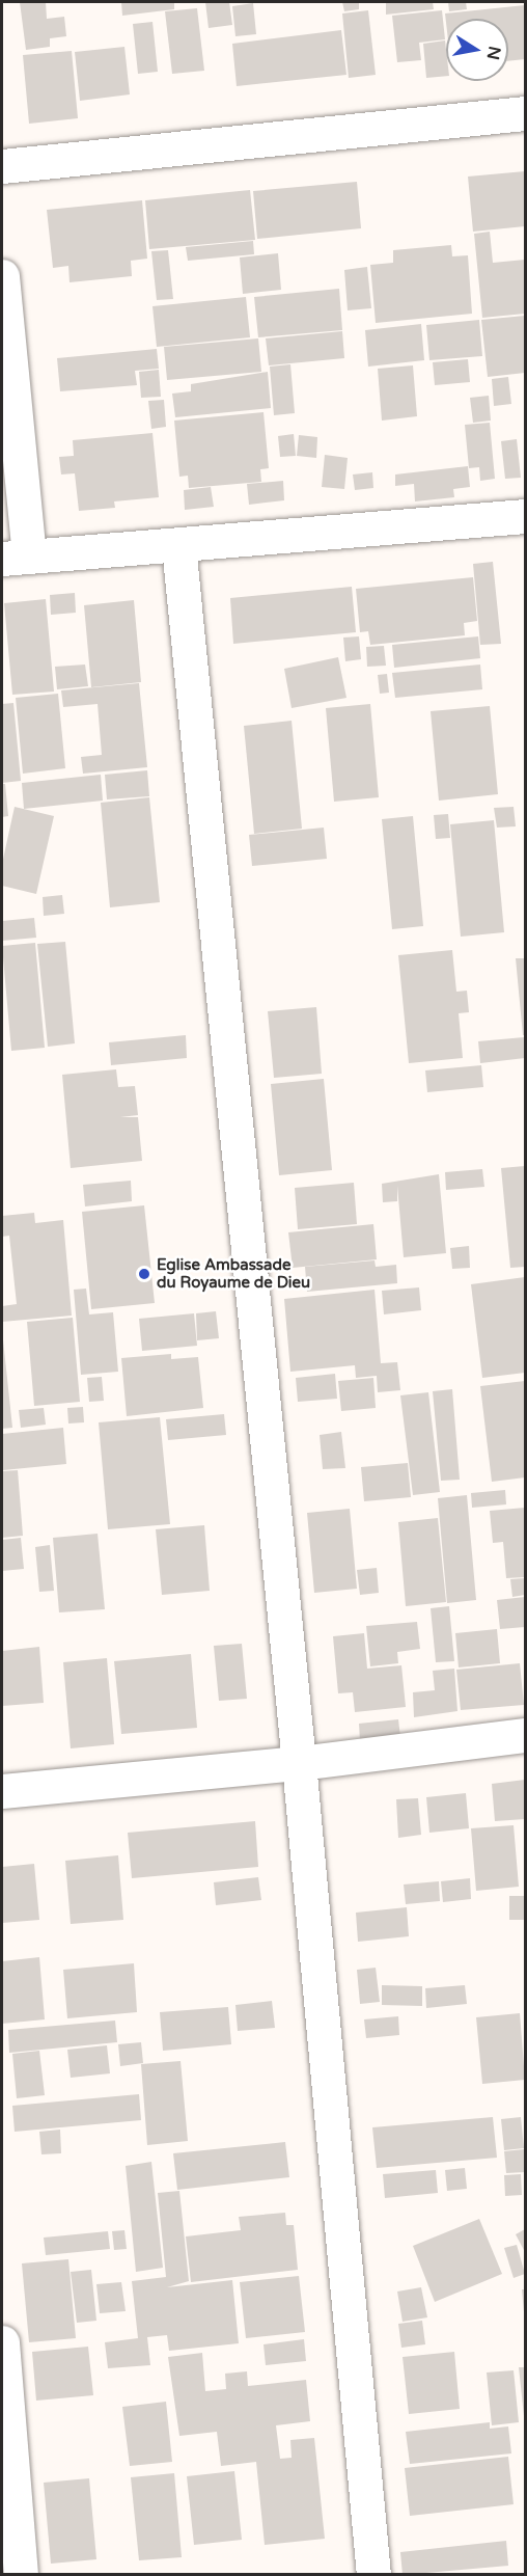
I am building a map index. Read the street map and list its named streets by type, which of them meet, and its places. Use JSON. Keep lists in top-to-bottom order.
{
  "places": ["Eglise Ambassade du Royaume de Dieu"],
  "north": "right"
}
